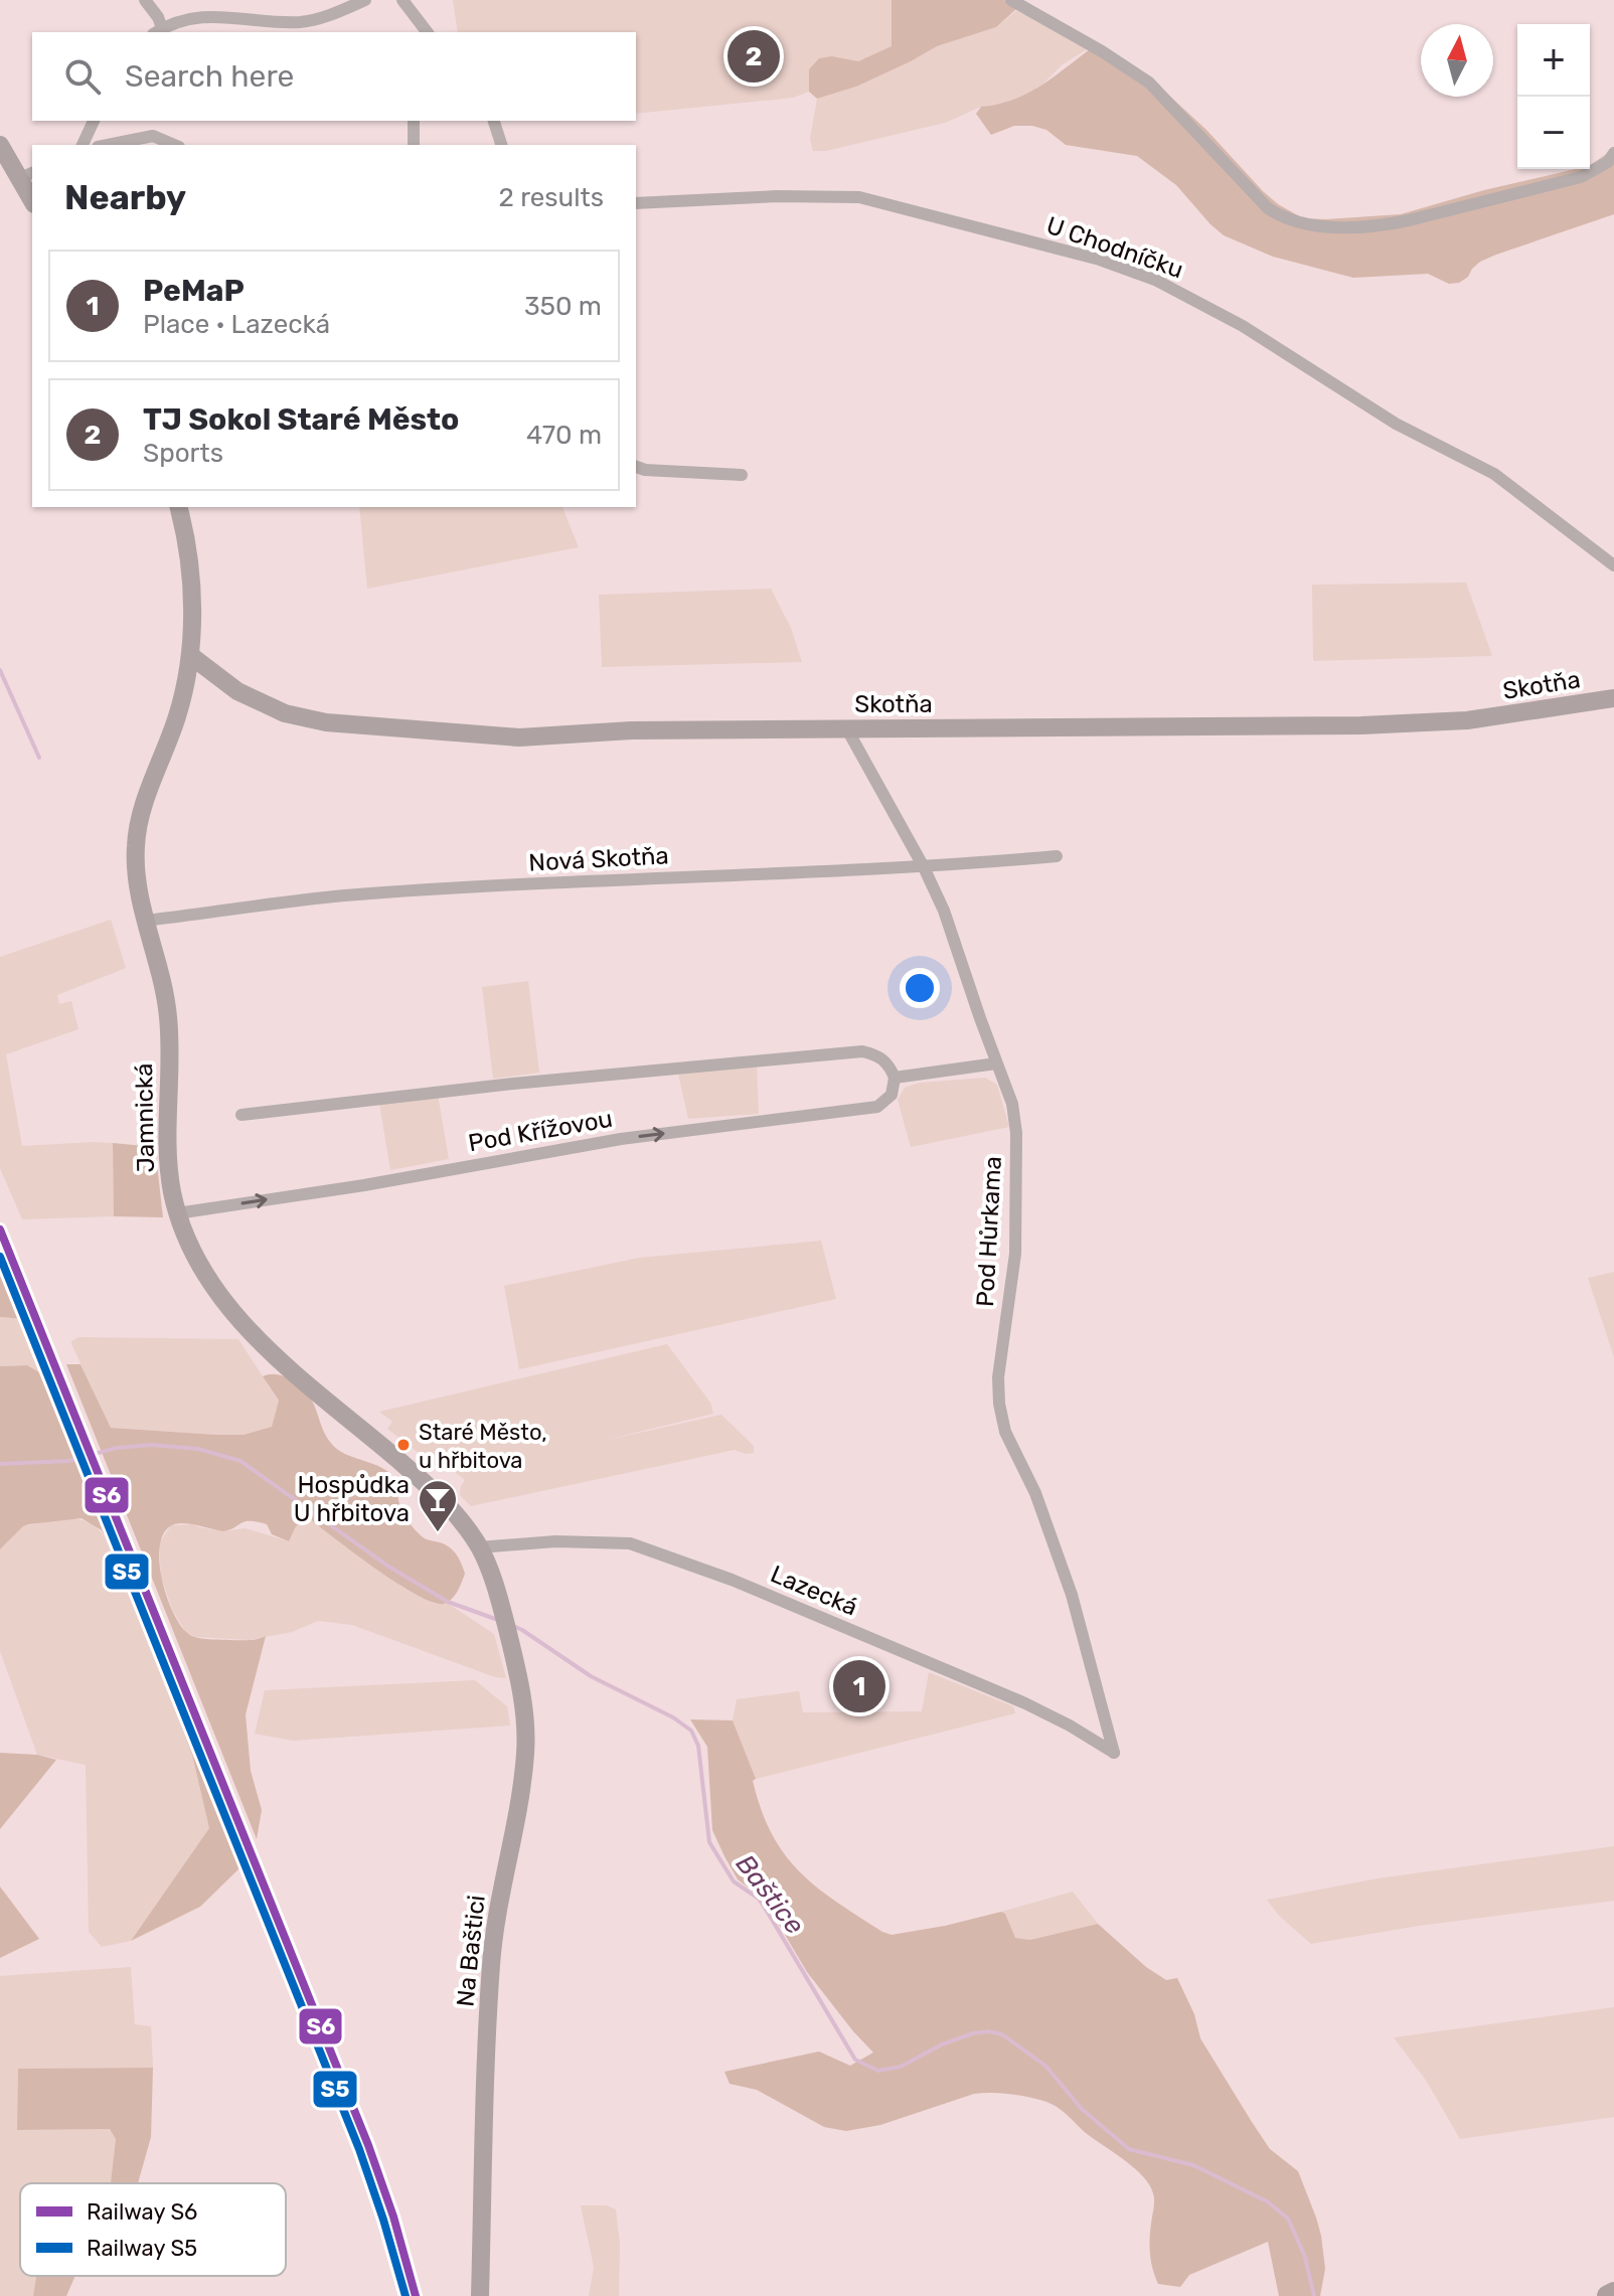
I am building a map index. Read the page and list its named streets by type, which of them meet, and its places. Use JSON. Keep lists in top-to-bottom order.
{
  "streets": {
    "main road": ["Skotňa", "Jamnická", "Na Baštici"],
    "street": [
      "U Chodníčku",
      "Nová Skotňa",
      "Pod Křížovou",
      "Pod Hůrkama",
      "Lazecká"
    ]
  },
  "crossings": [
    ["Skotňa", "Jamnická"],
    ["Skotňa", "Pod Hůrkama"],
    ["Nová Skotňa", "Jamnická"],
    ["Nová Skotňa", "Pod Hůrkama"],
    ["Jamnická", "Pod Křížovou"],
    ["Jamnická", "Lazecká"],
    ["Jamnická", "Na Baštici"],
    ["Pod Hůrkama", "Lazecká"]
  ],
  "water": ["Baštice"],
  "places": {
    "other": ["Staré Město, u hřbitova"],
    "bar": ["Hospůdka U hřbitova"]
  },
  "lines": ["rail line S6", "rail line S5"],
  "legend": ["Railway S6", "Railway S5"],
  "north": "top",
  "page": {
    "map_buttons": ["+", "−"],
    "pins": ["2", "1"],
    "search": "Search here",
    "heading": ["Nearby", "2 results"],
    "list": [
      {
        "mark": "1",
        "name": "PeMaP",
        "note": "Place · Lazecká",
        "value": "350 m"
      },
      {
        "mark": "2",
        "name": "TJ Sokol Staré Město",
        "note": "Sports",
        "value": "470 m"
      }
    ]
  }
}
